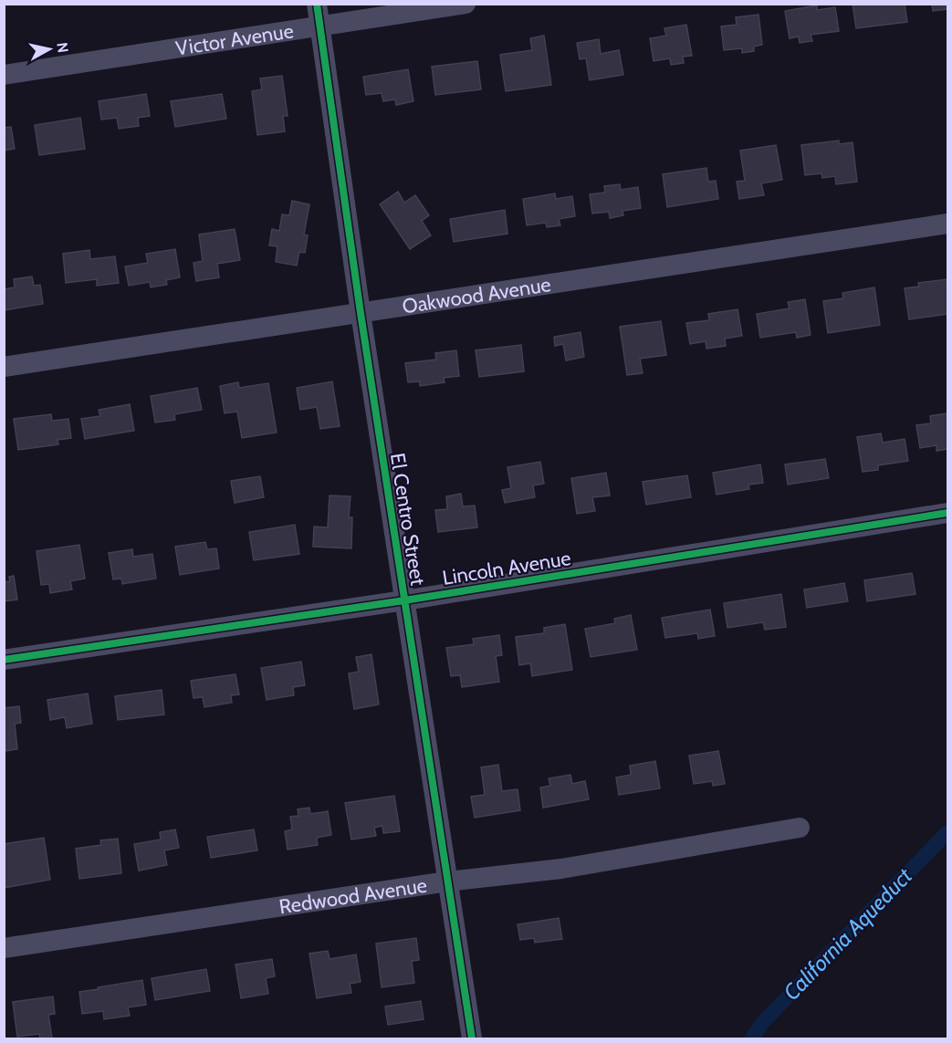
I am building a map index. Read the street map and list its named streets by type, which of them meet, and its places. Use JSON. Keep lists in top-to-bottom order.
{
  "streets": {
    "street": [
      "Victor Avenue",
      "Oakwood Avenue",
      "El Centro Street",
      "Lincoln Avenue",
      "Redwood Avenue"
    ]
  },
  "crossings": [
    ["Victor Avenue", "El Centro Street"],
    ["Oakwood Avenue", "El Centro Street"],
    ["El Centro Street", "Lincoln Avenue"],
    ["El Centro Street", "Redwood Avenue"]
  ],
  "water": ["California Aqueduct"],
  "north": "right"
}
